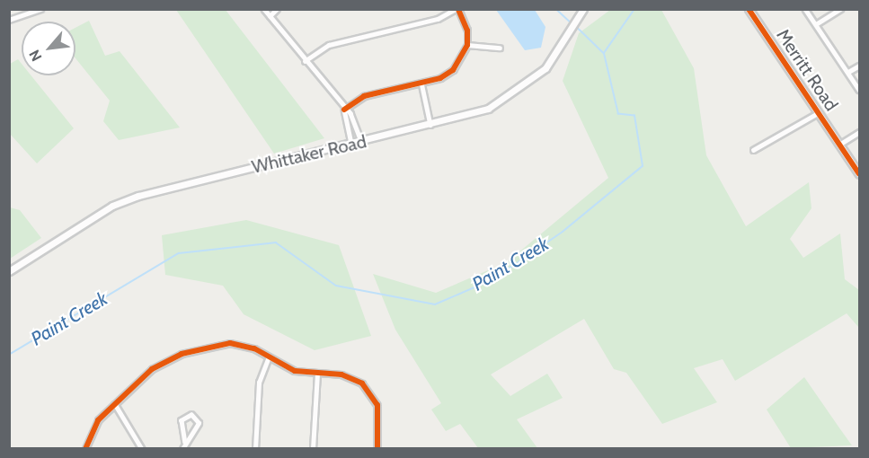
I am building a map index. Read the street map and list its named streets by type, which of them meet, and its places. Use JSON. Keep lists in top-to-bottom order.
{
  "streets": {
    "main road": ["Merritt Road", "Whittaker Road"]
  },
  "water": ["Paint Creek"],
  "north": "bottom left"
}
